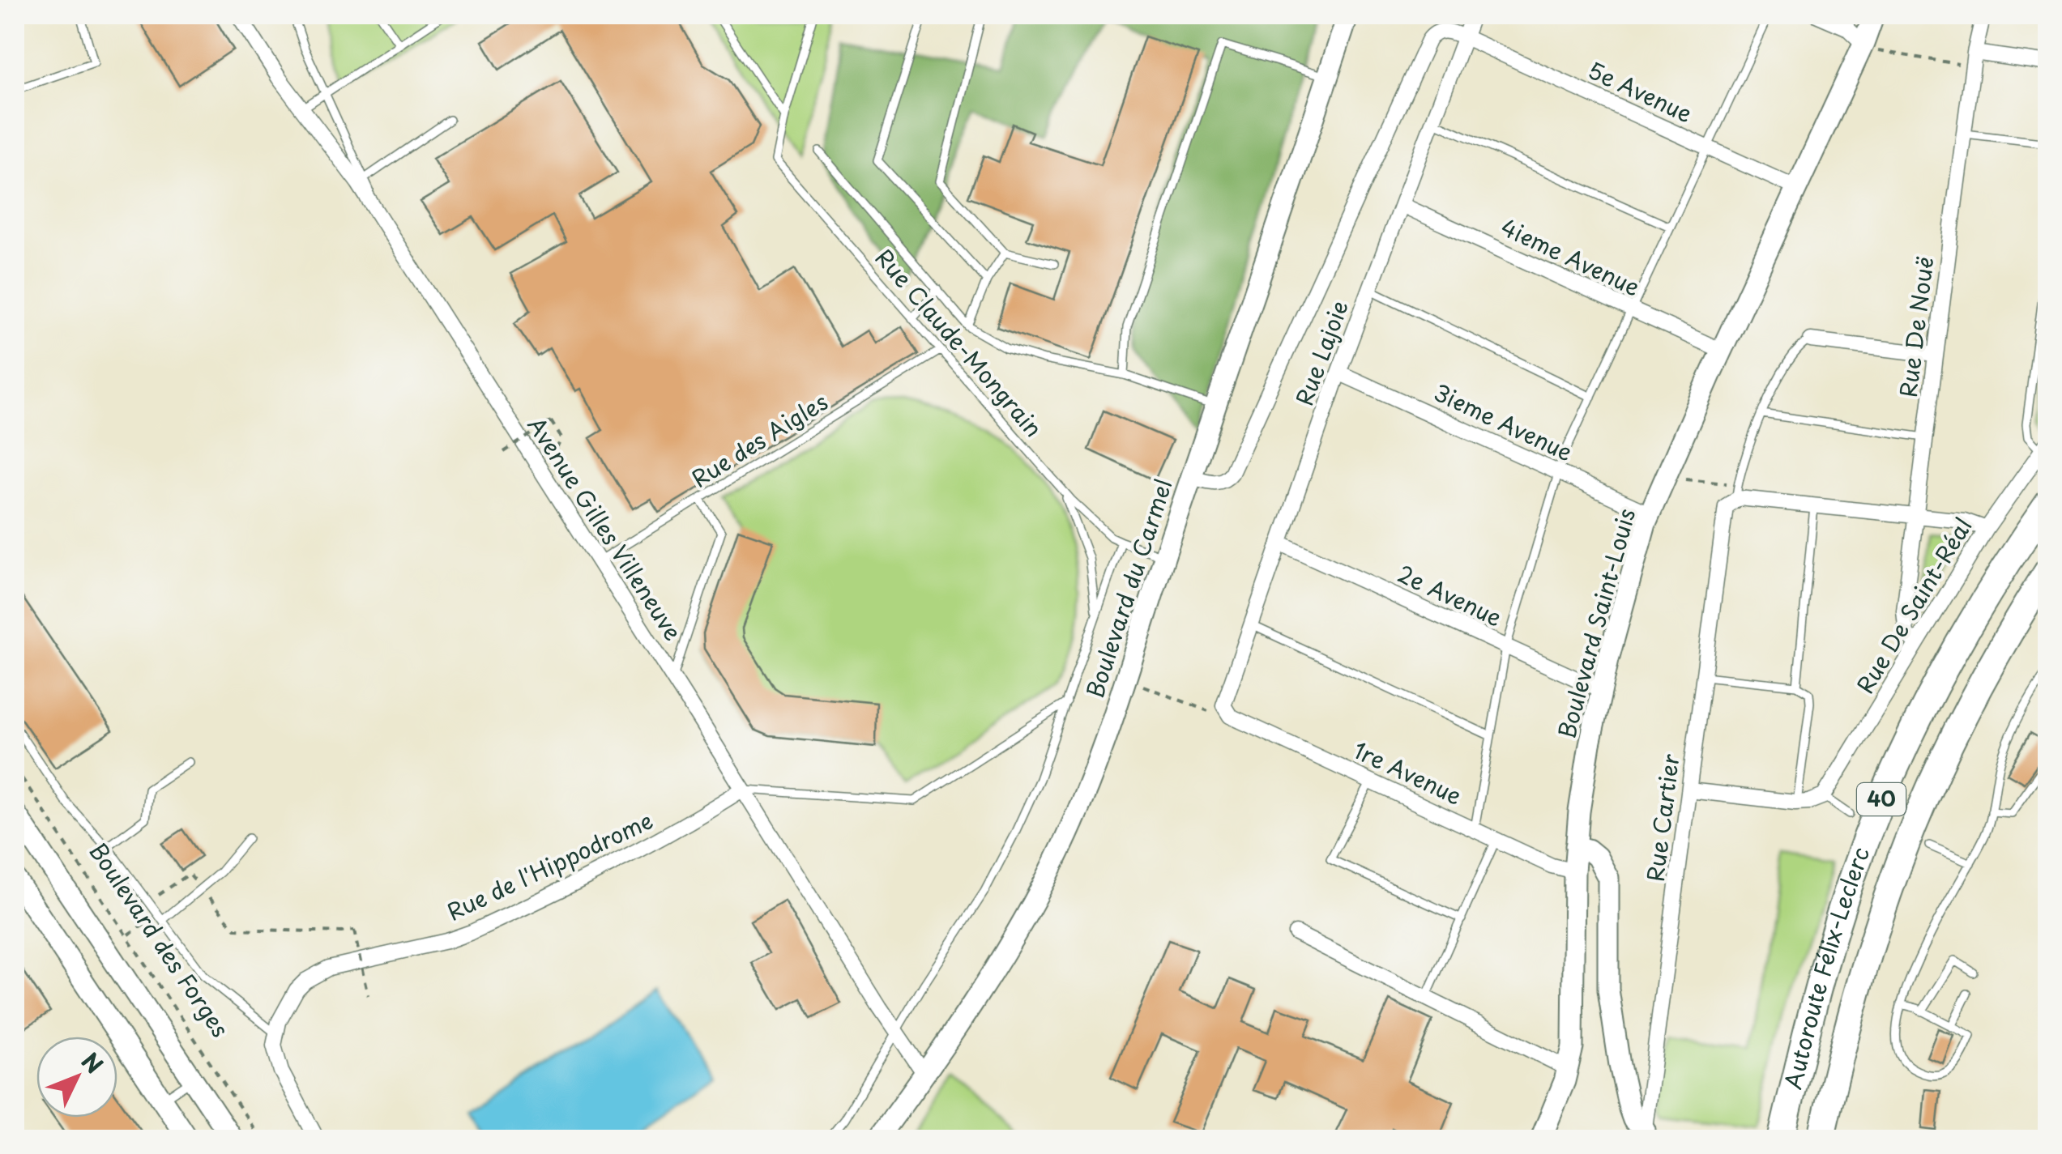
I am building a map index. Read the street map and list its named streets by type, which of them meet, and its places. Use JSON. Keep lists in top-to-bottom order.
{
  "streets": {
    "highway": ["40", "Autoroute Félix-Leclerc"],
    "street": [
      "5e Avenue",
      "4ieme Avenue",
      "Rue De Nouë",
      "Rue Lajoie",
      "3ieme Avenue",
      "Avenue Gilles Villeneuve",
      "Boulevard du Carmel",
      "2e Avenue",
      "Rue De Saint-Réal",
      "Boulevard Saint-Louis",
      "1re Avenue",
      "Rue Cartier",
      "Rue de l'Hippodrome"
    ],
    "lane": ["Rue Claude-Mongrain", "Rue des Aigles"],
    "path": ["Boulevard des Forges"]
  },
  "crossings": [
    ["5e Avenue", "Rue Lajoie"],
    ["5e Avenue", "Boulevard Saint-Louis"],
    ["4ieme Avenue", "Rue Lajoie"],
    ["4ieme Avenue", "Boulevard Saint-Louis"],
    ["Rue De Nouë", "Rue De Saint-Réal"],
    ["Rue Claude-Mongrain", "Rue des Aigles"],
    ["Rue Claude-Mongrain", "Boulevard du Carmel"],
    ["Rue Lajoie", "3ieme Avenue"],
    ["Rue Lajoie", "2e Avenue"],
    ["Rue Lajoie", "1re Avenue"],
    ["3ieme Avenue", "Boulevard Saint-Louis"],
    ["Rue des Aigles", "Avenue Gilles Villeneuve"],
    ["Avenue Gilles Villeneuve", "Boulevard du Carmel"],
    ["Avenue Gilles Villeneuve", "Rue de l'Hippodrome"],
    ["2e Avenue", "Boulevard Saint-Louis"],
    ["Boulevard Saint-Louis", "1re Avenue"]
  ],
  "north": "top right"
}
